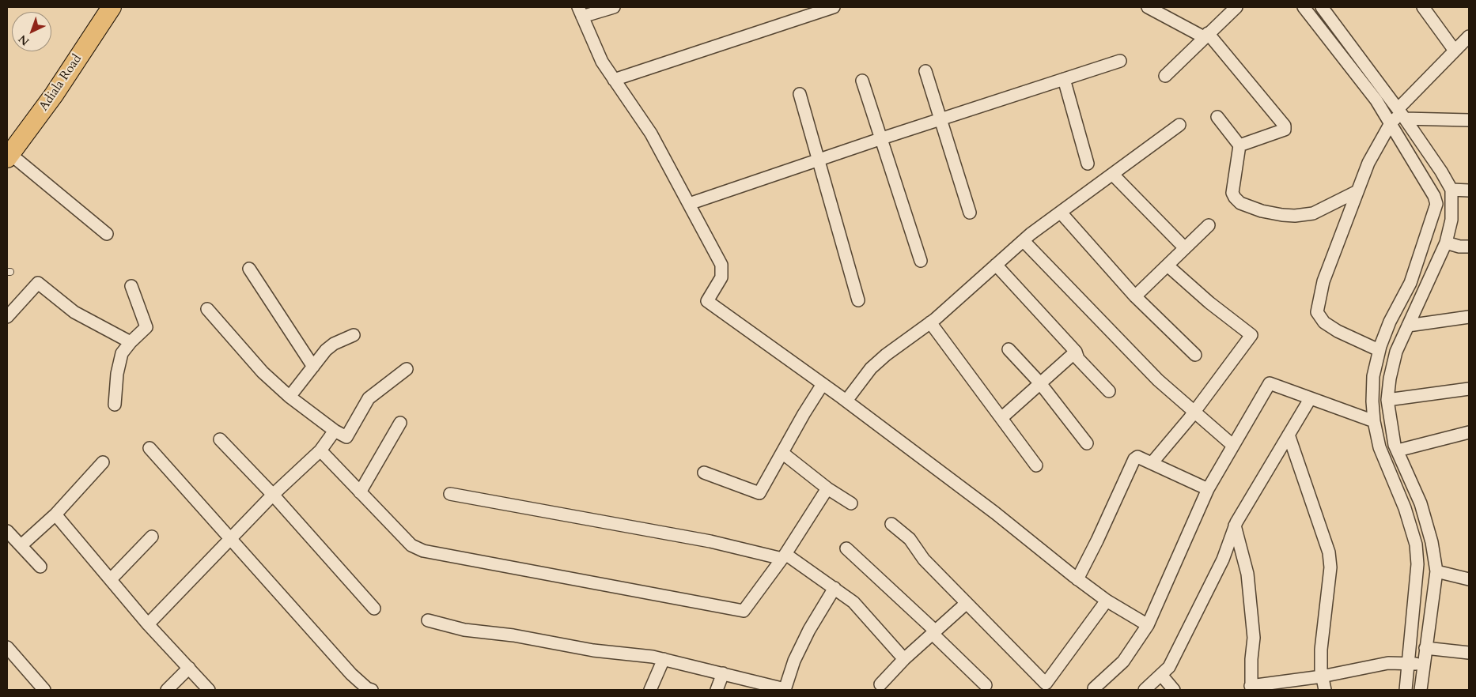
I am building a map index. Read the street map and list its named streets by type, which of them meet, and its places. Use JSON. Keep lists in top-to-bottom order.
{
  "streets": {
    "main road": ["Adiala Road"]
  },
  "north": "bottom left"
}
